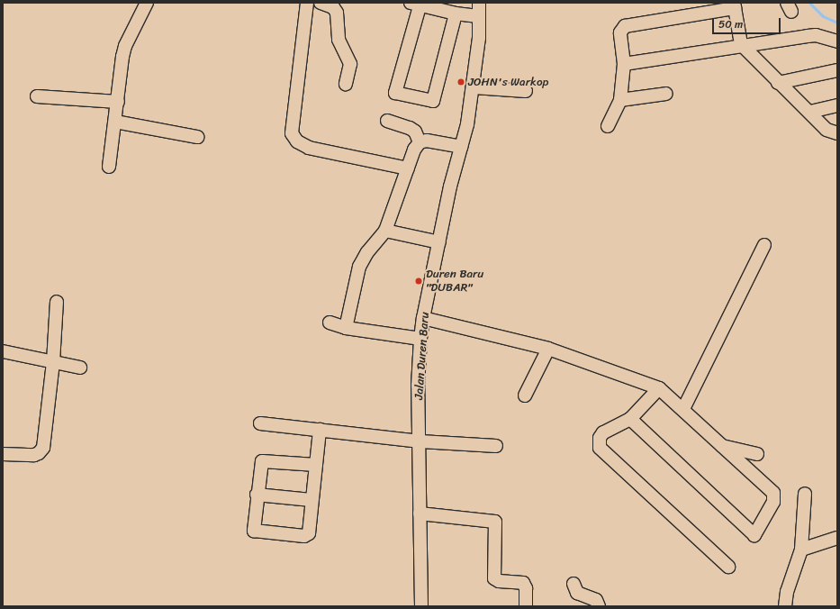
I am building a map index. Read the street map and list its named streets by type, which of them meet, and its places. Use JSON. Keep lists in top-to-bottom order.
{
  "streets": {
    "street": ["Jalan Duren Baru"]
  },
  "places": ["JOHN's Warkop", "Duren Baru \"DUBAR\""],
  "scale_bar": "50 m"
}
